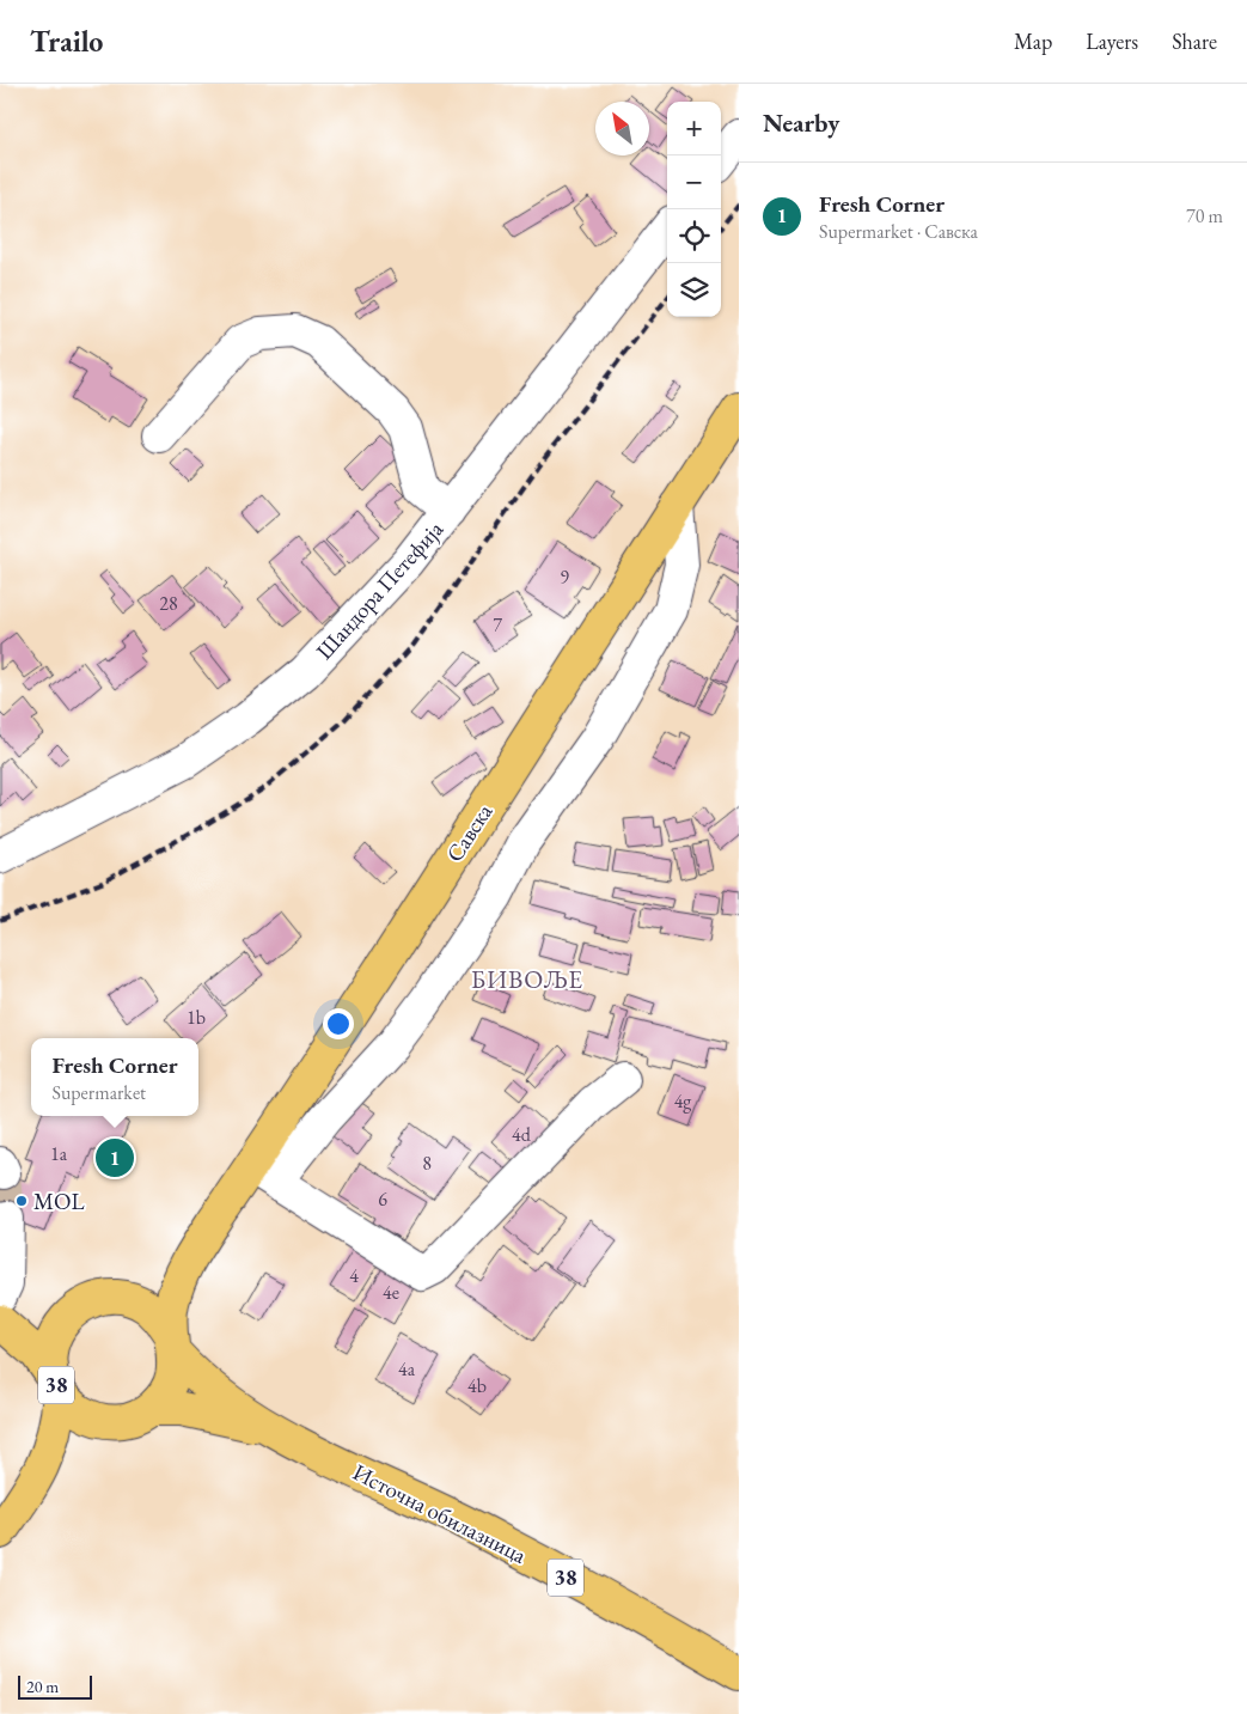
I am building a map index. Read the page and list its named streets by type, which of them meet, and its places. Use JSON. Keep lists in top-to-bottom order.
{
  "streets": {
    "main road": ["Савска", "38", "Источна обилазница"],
    "street": ["Шандора Петефија"]
  },
  "crossings": [
    ["Савска", "38"],
    ["Савска", "Источна обилазница"],
    ["38", "Источна обилазница"]
  ],
  "districts": ["БИВОЉЕ"],
  "places": ["MOL"],
  "house_numbers": [
    "9",
    "28",
    "7",
    "1b",
    "4g",
    "4d",
    "1a",
    "8",
    "6",
    "4",
    "4e",
    "4a",
    "4b"
  ],
  "scale_bar": "20 m",
  "north": "top left",
  "page": {
    "header": "Trailo",
    "nav": ["Map", "Layers", "Share"],
    "heading": "Nearby",
    "map_buttons": ["+", "−"],
    "list": [
      {
        "mark": "1",
        "name": "Fresh Corner",
        "note": "Supermarket · Савска",
        "value": "70 m"
      }
    ],
    "popup": ["Fresh Corner", "Supermarket"],
    "pins": "1",
    "scale": "20 m"
  }
}
